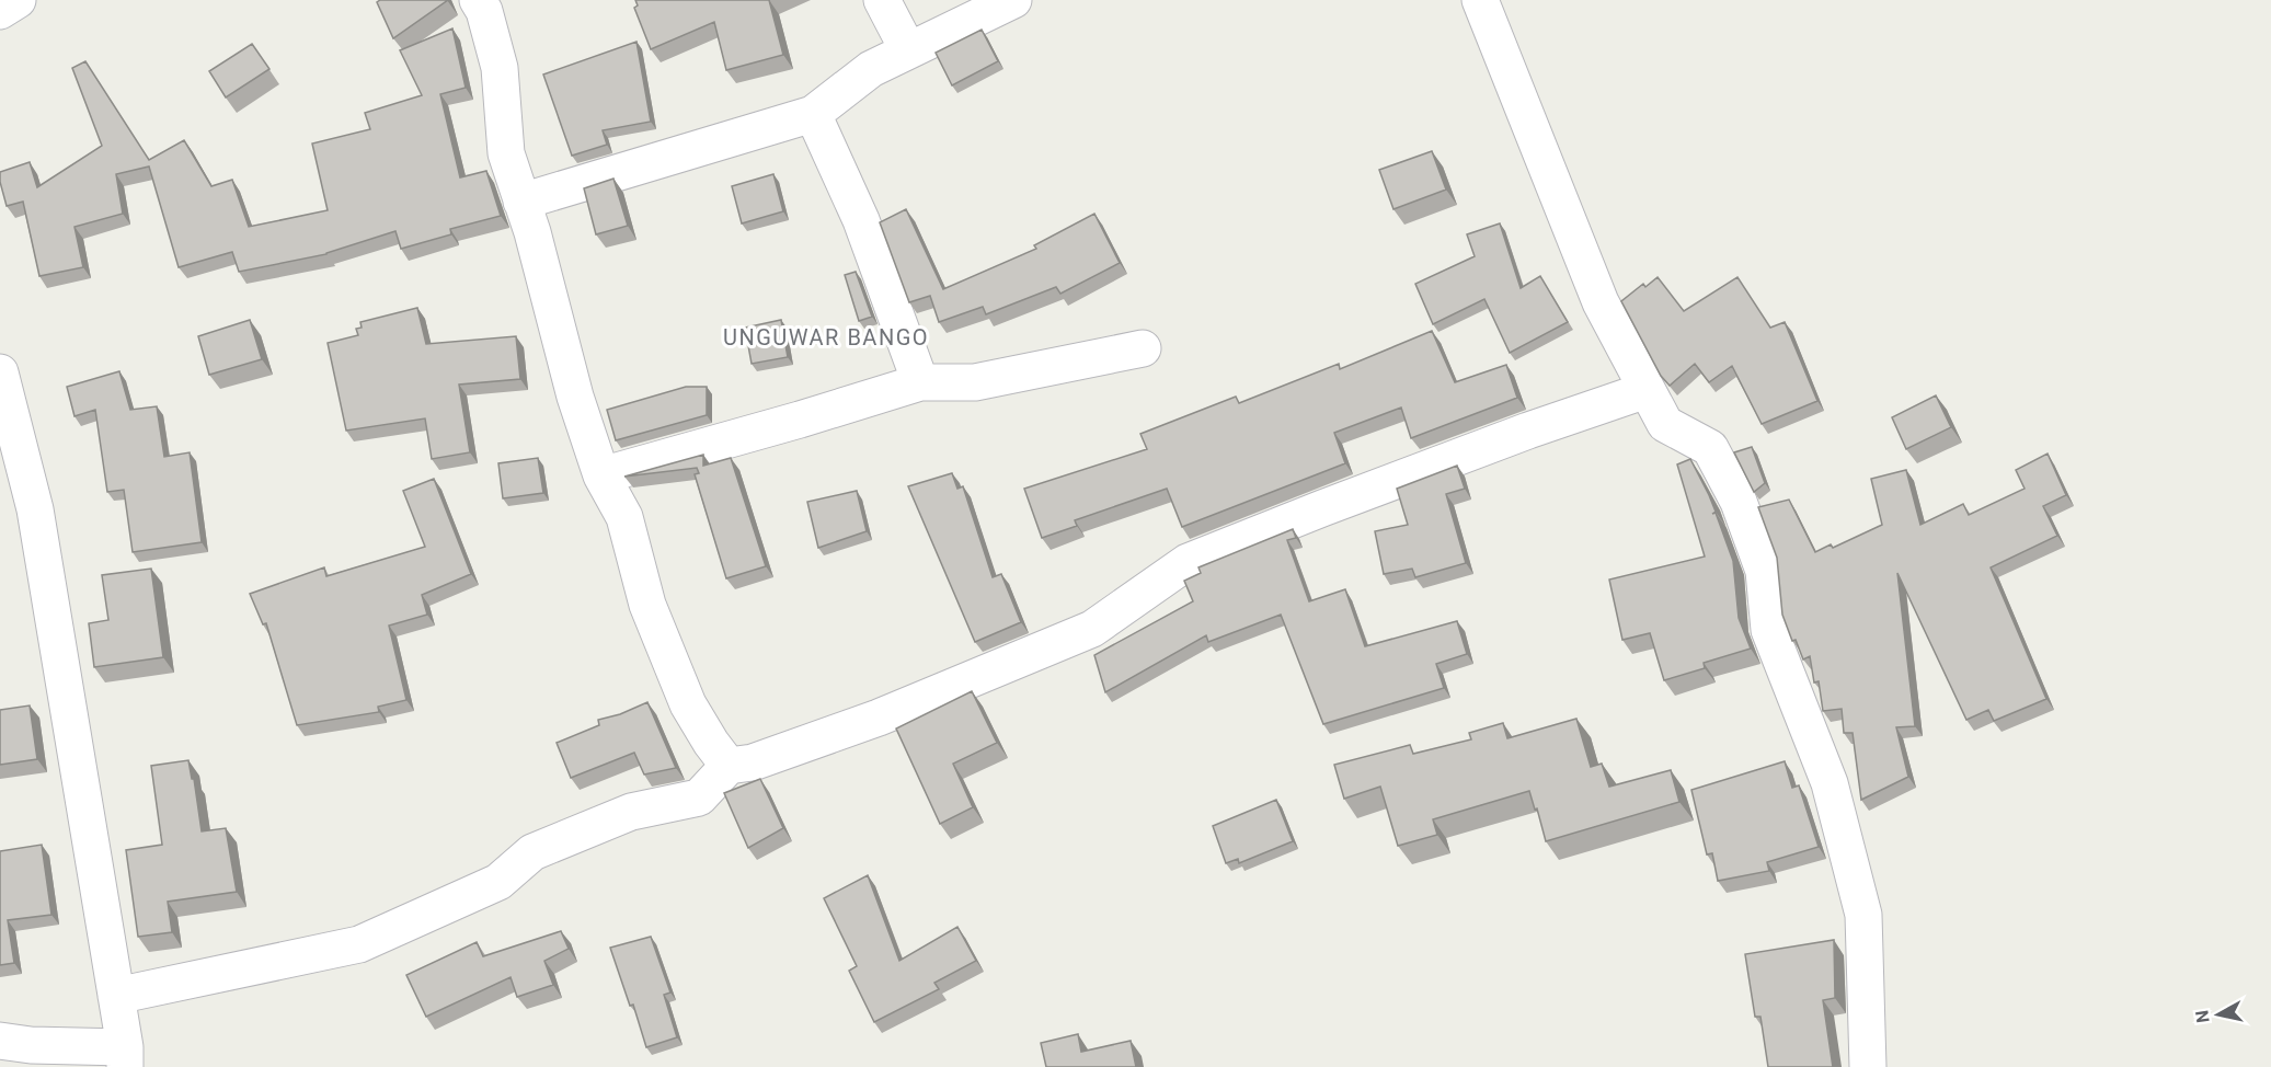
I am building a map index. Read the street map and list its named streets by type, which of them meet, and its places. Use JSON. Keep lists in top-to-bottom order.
{
  "districts": ["UNGUWAR BANGO"],
  "north": "left"
}
